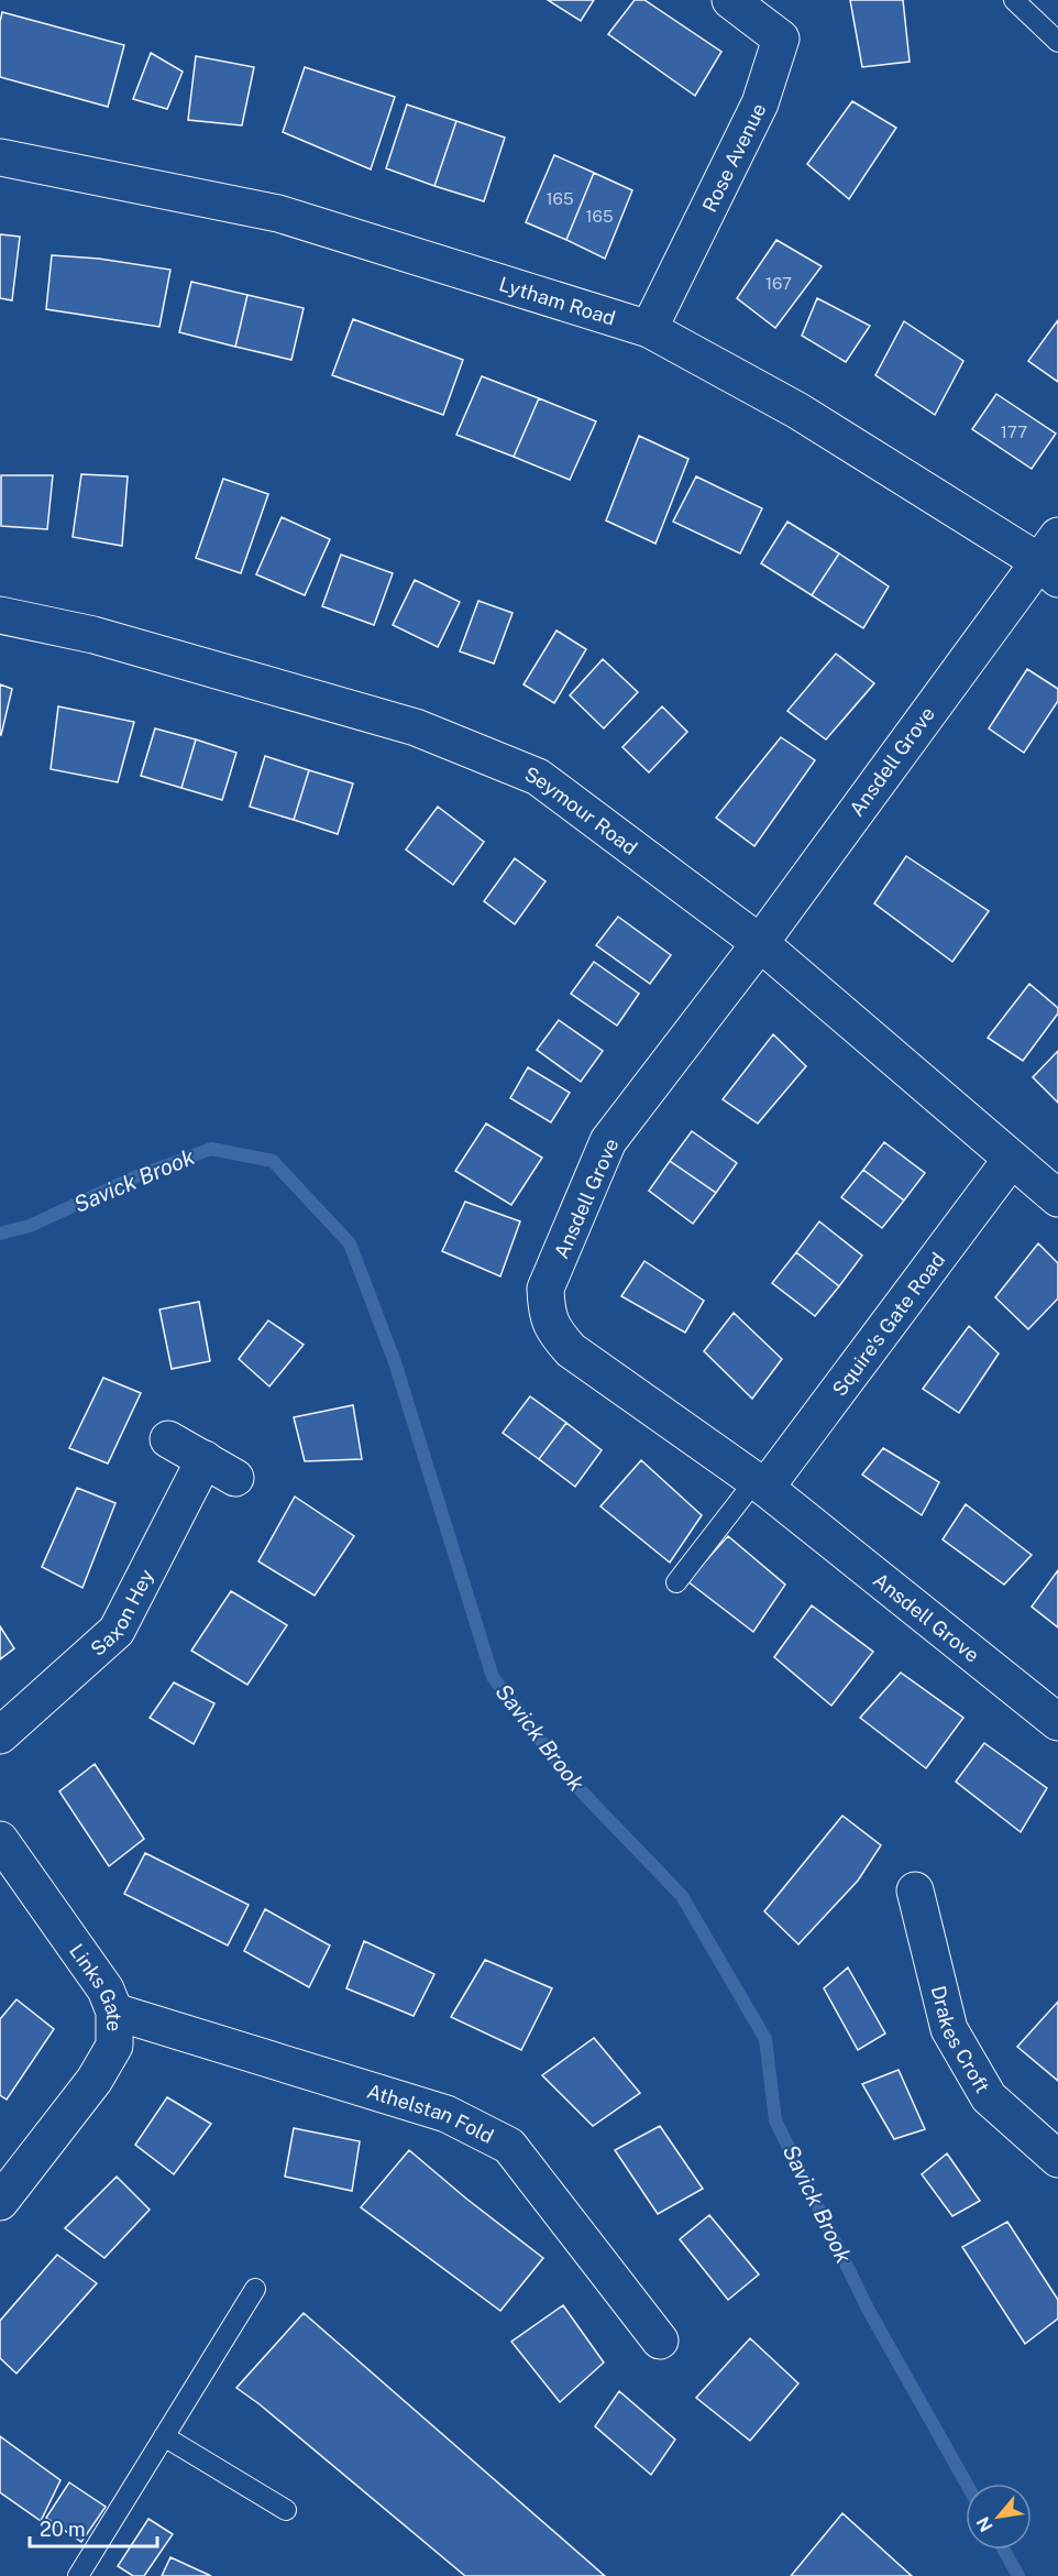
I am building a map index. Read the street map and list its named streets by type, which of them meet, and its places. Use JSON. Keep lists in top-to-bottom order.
{
  "streets": {
    "street": [
      "Rose Avenue",
      "Lytham Road",
      "Ansdell Grove",
      "Seymour Road",
      "Squire's Gate Road",
      "Saxon Hey",
      "Links Gate",
      "Drakes Croft",
      "Athelstan Fold"
    ]
  },
  "crossings": [
    ["Rose Avenue", "Lytham Road"],
    ["Lytham Road", "Ansdell Grove"],
    ["Ansdell Grove", "Seymour Road"],
    ["Ansdell Grove", "Squire's Gate Road"],
    ["Seymour Road", "Squire's Gate Road"],
    ["Links Gate", "Athelstan Fold"]
  ],
  "water": ["Savick Brook"],
  "house_numbers": [
    "165",
    "165",
    "167",
    "177"
  ],
  "scale_bar": "20 m",
  "north": "bottom left"
}
